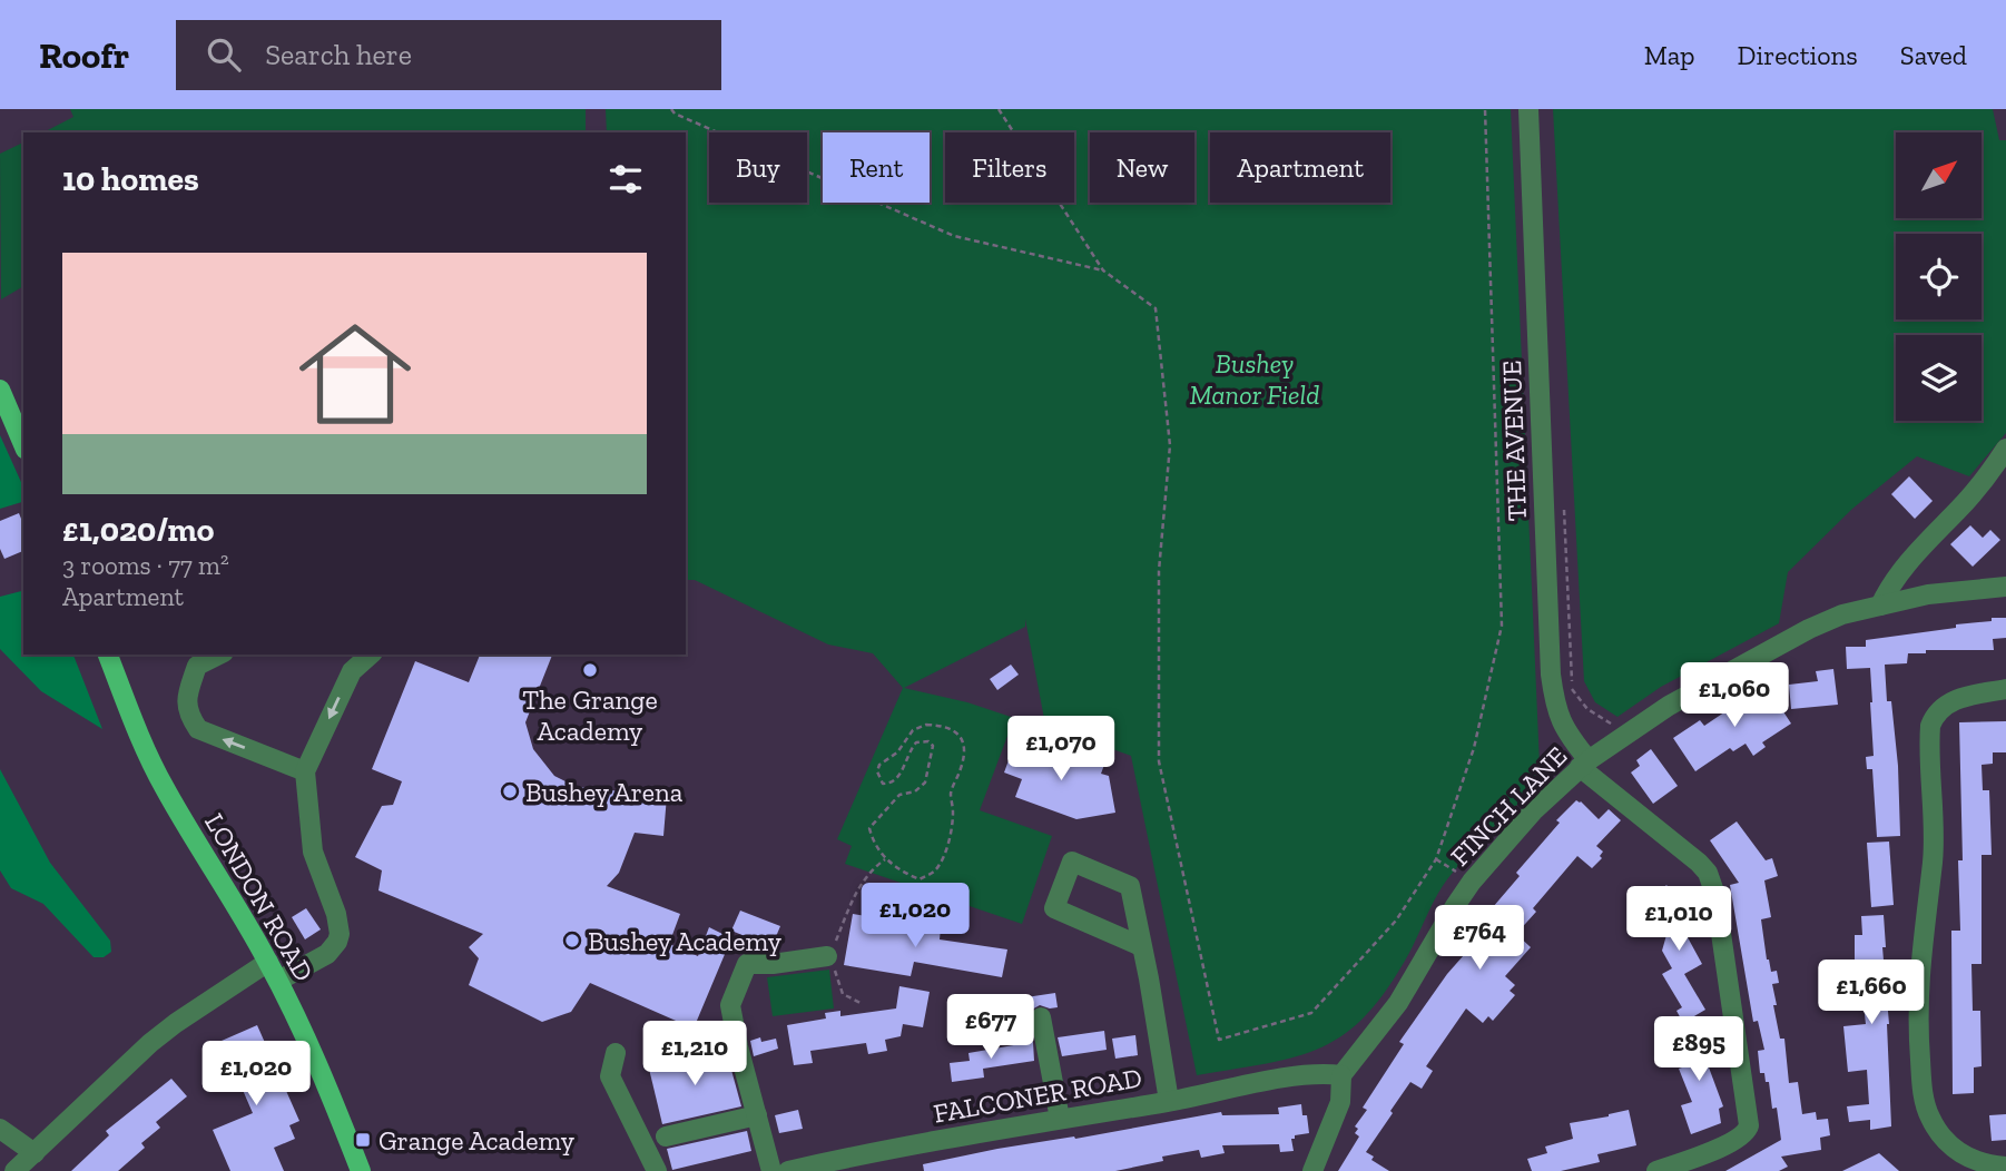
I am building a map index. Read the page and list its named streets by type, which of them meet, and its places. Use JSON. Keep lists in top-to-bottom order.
{
  "streets": {
    "main road": ["LONDON ROAD"],
    "street": ["THE AVENUE", "FINCH LANE", "FALCONER ROAD"]
  },
  "crossings": [
    ["THE AVENUE", "FINCH LANE"],
    ["FINCH LANE", "FALCONER ROAD"]
  ],
  "parks": ["Bushey Manor Field"],
  "places": {
    "other": ["The Grange Academy", "Bushey Arena", "Bushey Academy"],
    "transit": ["Grange Academy"]
  },
  "north": "top right",
  "page": {
    "header": "Roofr",
    "search": "Search here",
    "nav": ["Map", "Directions", "Saved"],
    "chip": [
      "Buy",
      "Rent",
      "Filters",
      "New",
      "Apartment"
    ],
    "heading": "10 homes",
    "list": [
      {
        "name": "£1,020/mo",
        "note": "3 rooms · 77 m² · Apartment"
      }
    ],
    "price": [
      "£1,060",
      "£1,070",
      "£1,020",
      "£1,010",
      "£764",
      "£1,660",
      "£677",
      "£895",
      "£1,210",
      "£1,020"
    ]
  }
}
